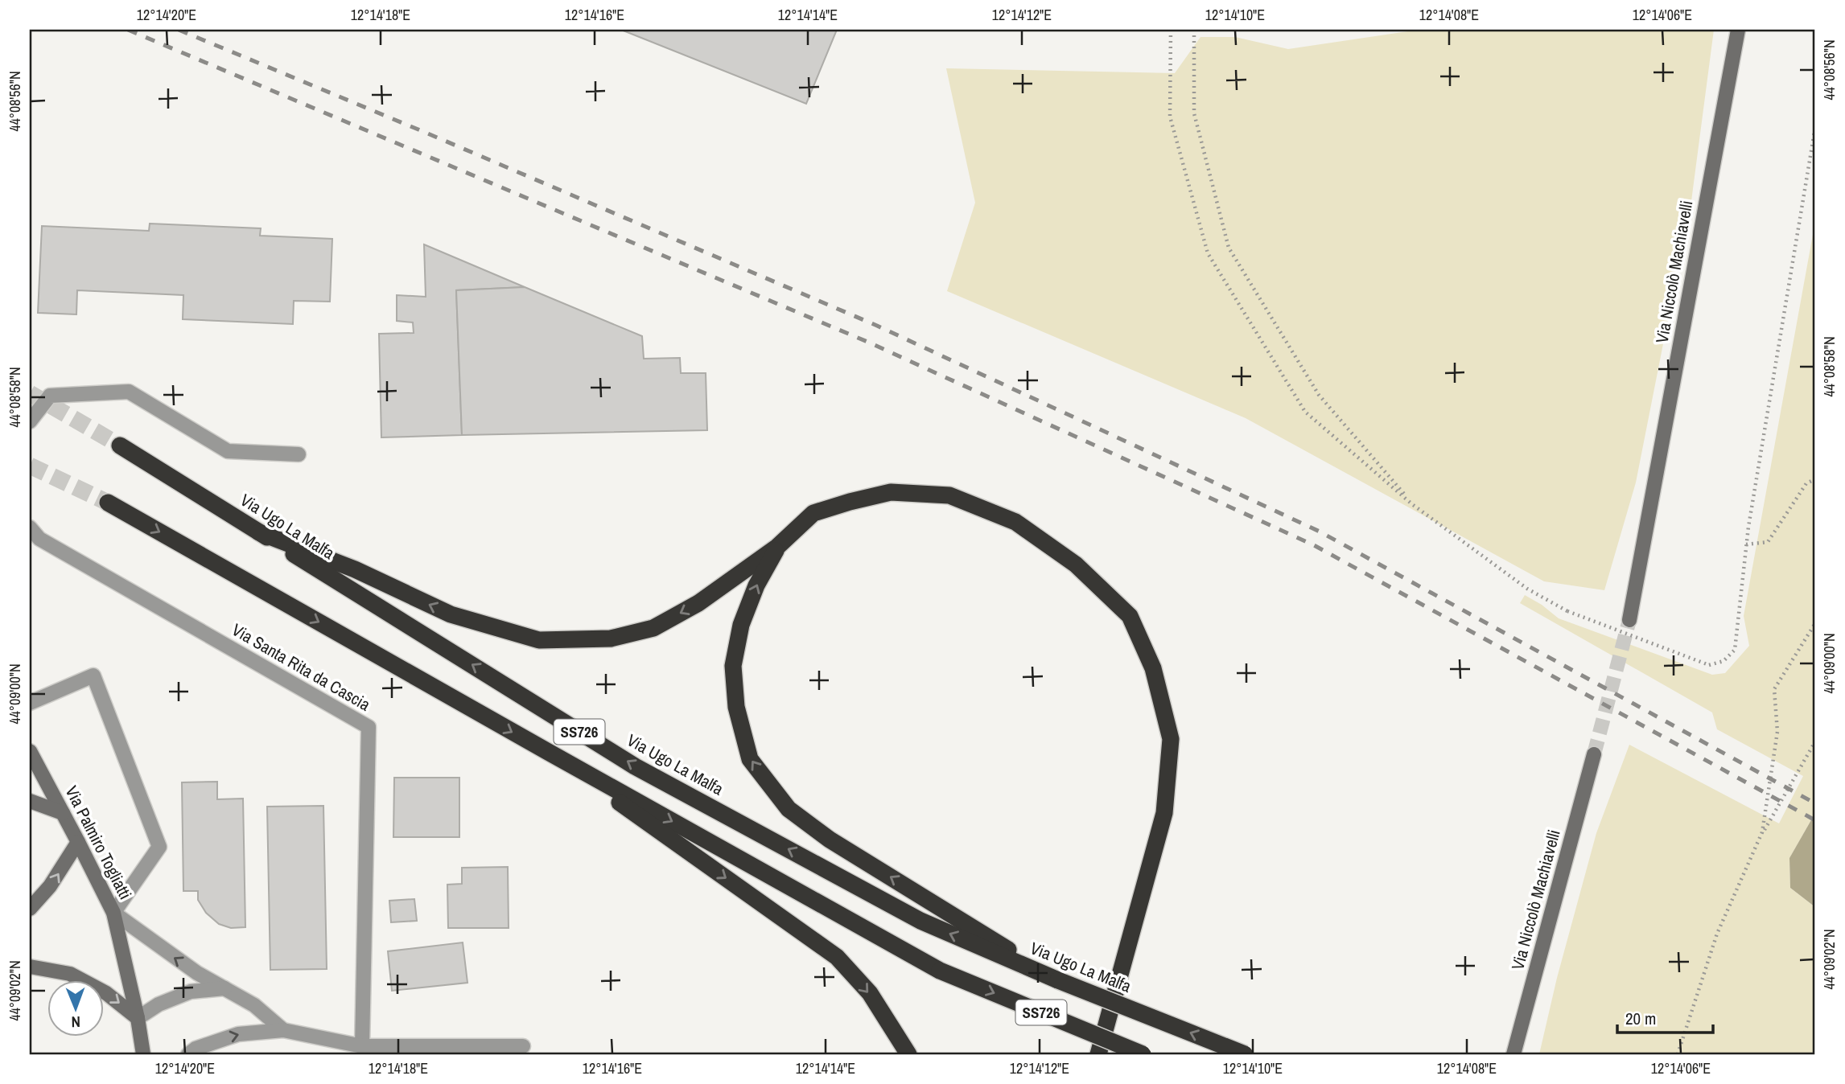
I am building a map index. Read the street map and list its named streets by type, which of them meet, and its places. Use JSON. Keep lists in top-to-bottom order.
{
  "streets": {
    "highway": ["Via Ugo La Malfa", "SS726"],
    "street": ["Via Niccolò Machiavelli", "Via Santa Rita da Cascia", "Via Palmiro Togliatti"]
  },
  "scale_bar": "20 m",
  "north": "bottom",
  "coordinates": [
    "12°14'20\"E",
    "12°14'18\"E",
    "12°14'16\"E",
    "12°14'14\"E",
    "12°14'12\"E",
    "12°14'10\"E",
    "12°14'08\"E",
    "12°14'06\"E",
    "44°08'56\"N",
    "44°08'58\"N",
    "44°09'00\"N",
    "44°09'02\"N"
  ]
}
